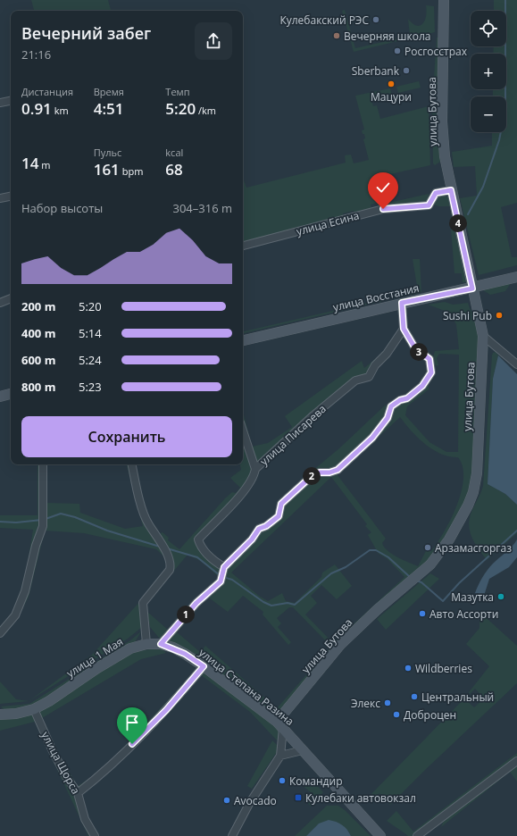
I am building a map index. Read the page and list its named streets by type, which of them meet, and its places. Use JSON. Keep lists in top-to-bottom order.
{
  "streets": {
    "street": [
      "улица Бутова",
      "улица Есина",
      "улица Восстания",
      "улица Писарева",
      "улица 1 Мая",
      "улица Степана Разина",
      "улица Щорса"
    ]
  },
  "crossings": [
    ["улица Бутова", "улица Есина"],
    ["улица Бутова", "улица Восстания"],
    ["улица Бутова", "улица Степана Разина"],
    ["улица 1 Мая", "улица Степана Разина"],
    ["улица 1 Мая", "улица Щорса"]
  ],
  "places": {
    "other": [
      "Кулебакский РЭС",
      "Вечерняя школа",
      "Росгосстрах",
      "Sberbank",
      "Мацури",
      "Sushi Pub",
      "Арзамасгоргаз",
      "Мазутка",
      "Авто Ассорти",
      "Wildberries",
      "Центральный",
      "Элекс",
      "Доброцен",
      "Командир",
      "Avocado"
    ],
    "transit": ["Кулебаки автовокзал"]
  },
  "page": {
    "map_buttons": ["+", "−"],
    "heading": ["Вечерний забег", "21:16"],
    "stats": [
      ["Дистанция", "0.91 km"],
      ["Время", "4:51"],
      ["Темп", "5:20 /km"],
      ["14 m"],
      ["Пульс", "161 bpm"],
      ["kcal", "68"]
    ],
    "chart": ["Набор высоты", "304–316 m"],
    "pins": [
      "4",
      "3",
      "2",
      "1"
    ],
    "list": [
      {
        "name": "200 m",
        "note": "5:20"
      },
      {
        "name": "400 m",
        "note": "5:14"
      },
      {
        "name": "600 m",
        "note": "5:24"
      },
      {
        "name": "800 m",
        "note": "5:23"
      }
    ],
    "buttons": "Сохранить"
  }
}
